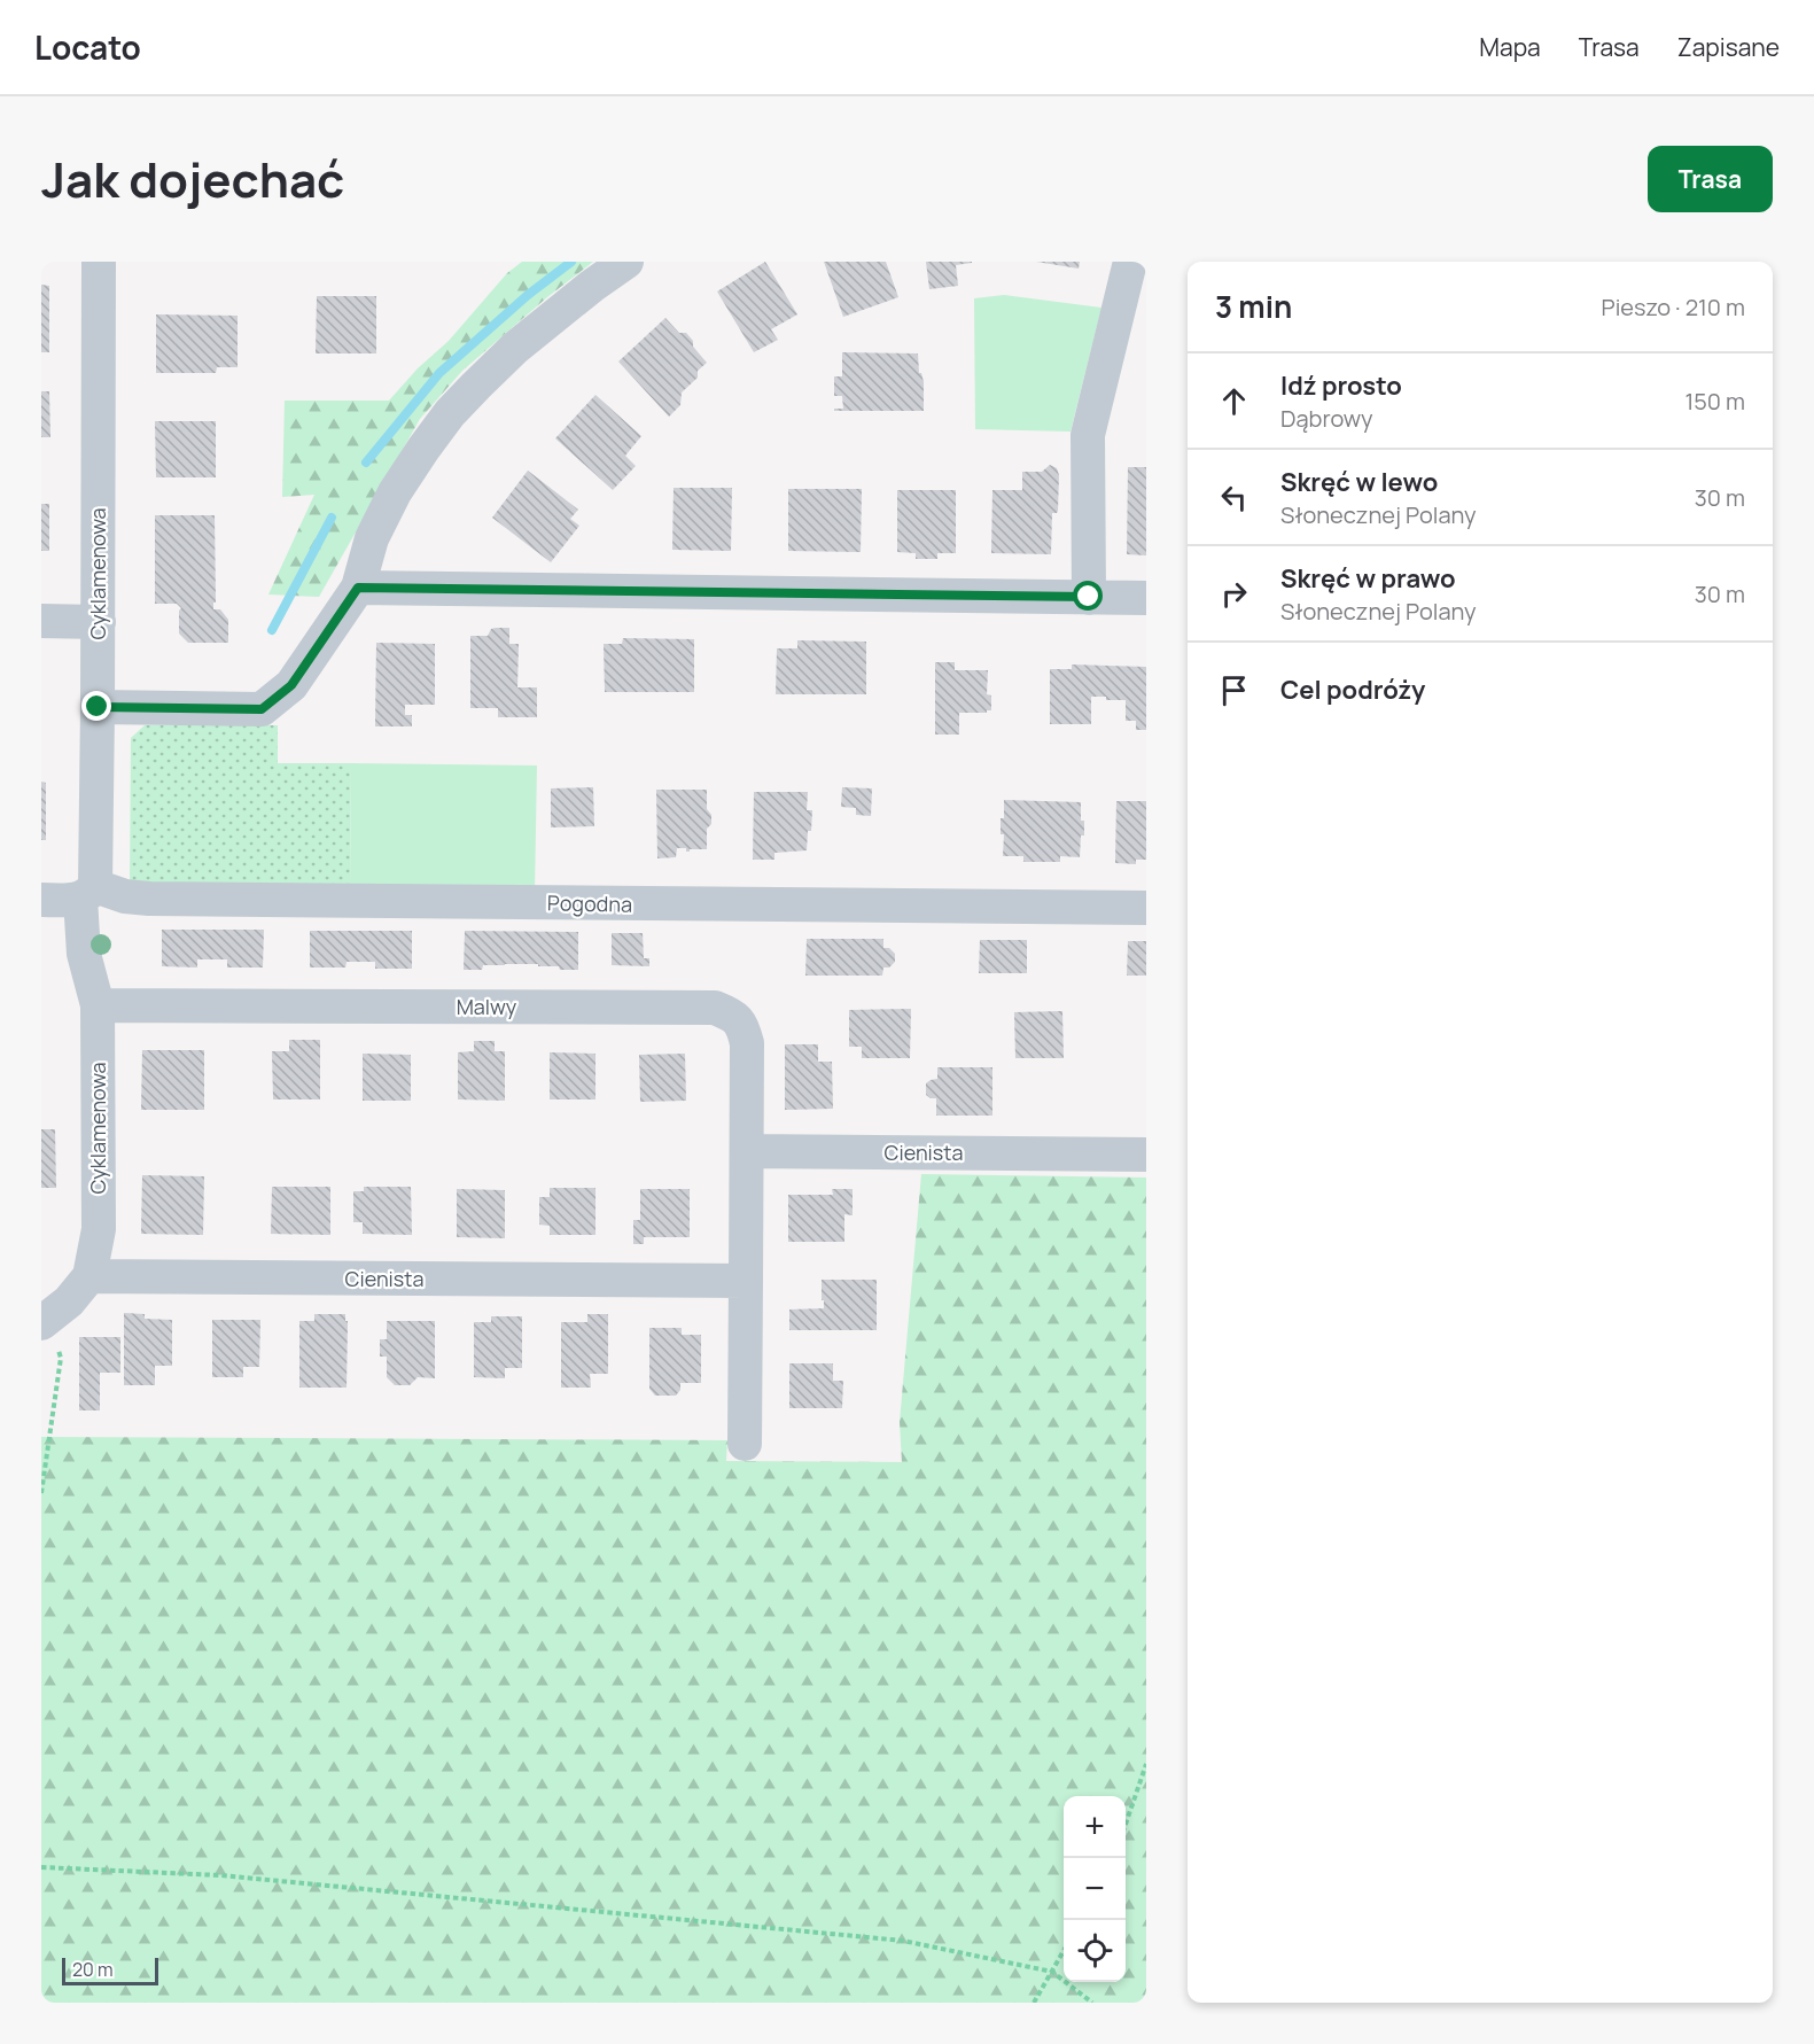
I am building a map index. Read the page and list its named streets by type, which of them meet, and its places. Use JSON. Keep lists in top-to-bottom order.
{
  "streets": {
    "street": [
      "Cyklamenowa",
      "Pogodna",
      "Malwy",
      "Cienista"
    ]
  },
  "crossings": [
    ["Cyklamenowa", "Pogodna"],
    ["Cyklamenowa", "Malwy"],
    ["Cyklamenowa", "Cienista"],
    ["Malwy", "Cienista"]
  ],
  "scale_bar": "20 m",
  "page": {
    "header": "Locato",
    "nav": ["Mapa", "Trasa", "Zapisane"],
    "title": "Jak dojechać",
    "buttons": "Trasa",
    "heading": ["3 min", "Pieszo · 210 m"],
    "list": [
      ["Idź prosto", "Dąbrowy", "150 m"],
      ["Skręć w lewo", "Słonecznej Polany", "30 m"],
      ["Skręć w prawo", "Słonecznej Polany", "30 m"],
      "Cel podróży"
    ],
    "map_buttons": ["+", "−"],
    "scale": "20 m"
  }
}
